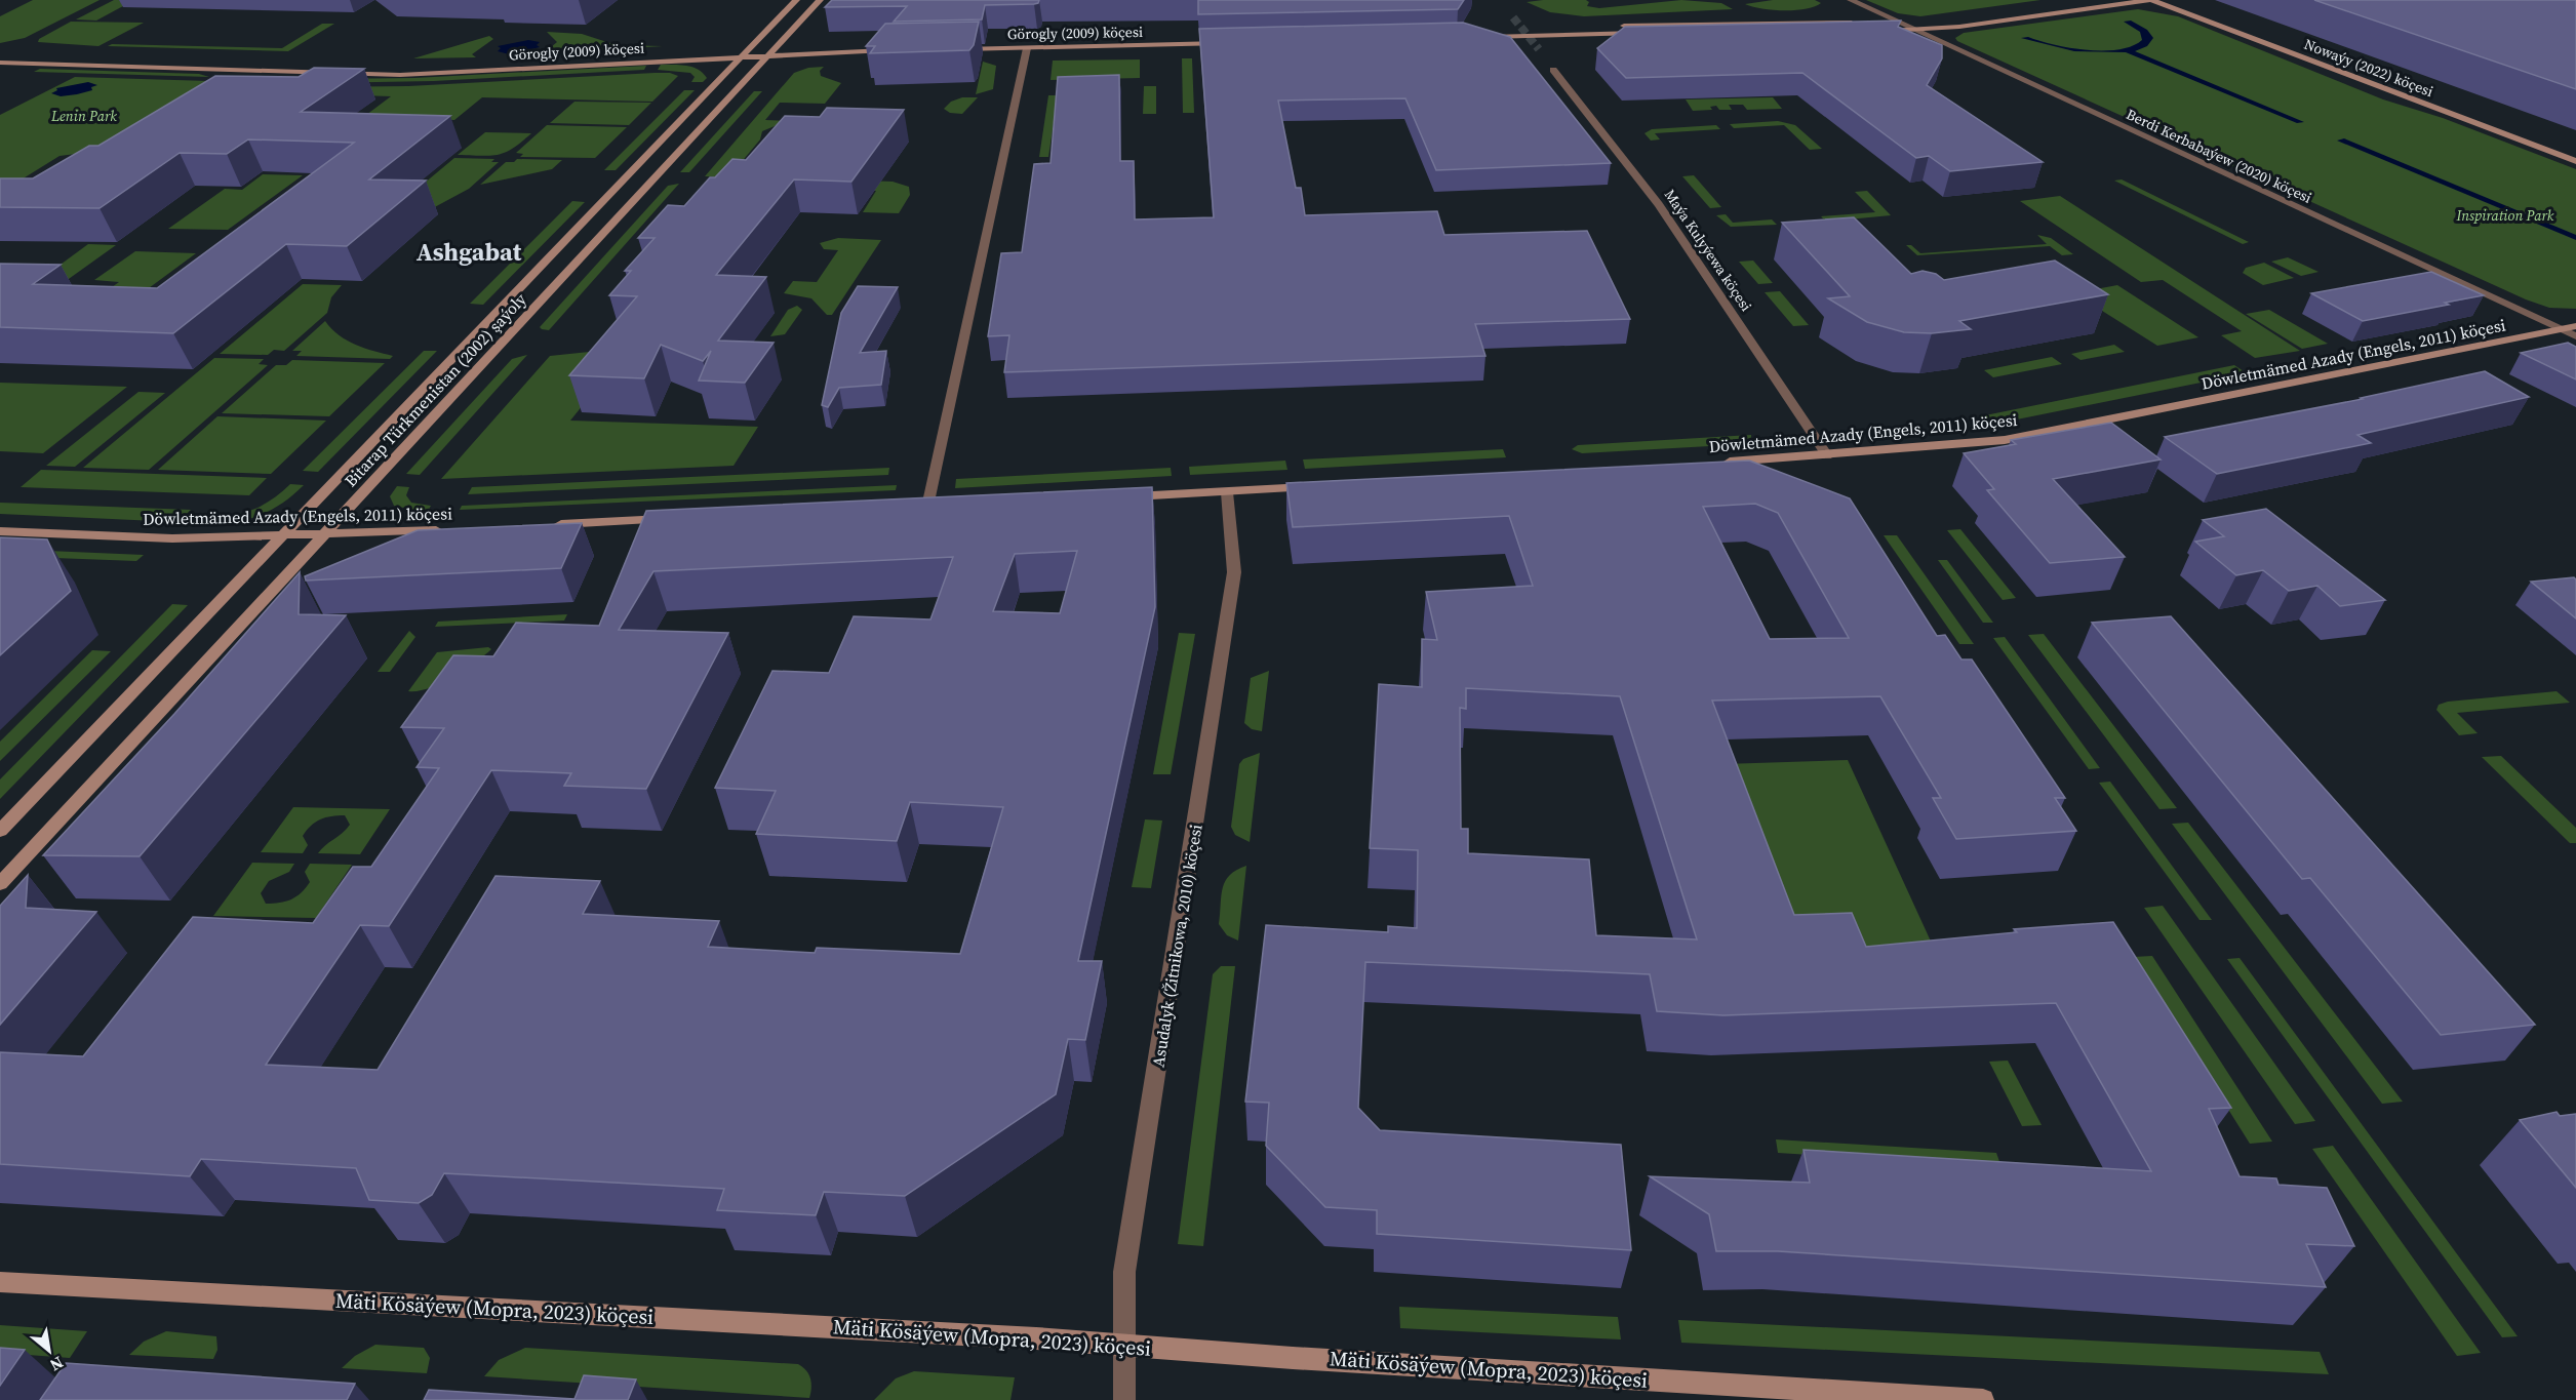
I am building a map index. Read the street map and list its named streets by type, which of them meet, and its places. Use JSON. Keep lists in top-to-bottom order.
{
  "streets": {
    "street": [
      "Görogly (2009) köçesi",
      "Nowaýy (2022) köçesi",
      "Berdi Kerbabaýew (2020) köçesi",
      "Maýa Kulyýewa köçesi",
      "Döwletmämed Azady (Engels, 2011) köçesi",
      "Bitarap Türkmenistan (2002) şaýoly",
      "Asudalyk (Žitnikowa, 2010) köçesi",
      "Mäti Kösäýew (Mopra, 2023) köçesi"
    ]
  },
  "crossings": [
    ["Görogly (2009) köçesi", "Bitarap Türkmenistan (2002) şaýoly"],
    ["Berdi Kerbabaýew (2020) köçesi", "Döwletmämed Azady (Engels, 2011) köçesi"],
    ["Maýa Kulyýewa köçesi", "Döwletmämed Azady (Engels, 2011) köçesi"],
    ["Döwletmämed Azady (Engels, 2011) köçesi", "Bitarap Türkmenistan (2002) şaýoly"],
    ["Asudalyk (Žitnikowa, 2010) köçesi", "Mäti Kösäýew (Mopra, 2023) köçesi"]
  ],
  "districts": ["Ashgabat"],
  "parks": ["Lenin Park", "Inspiration Park"],
  "north": "bottom right"
}
